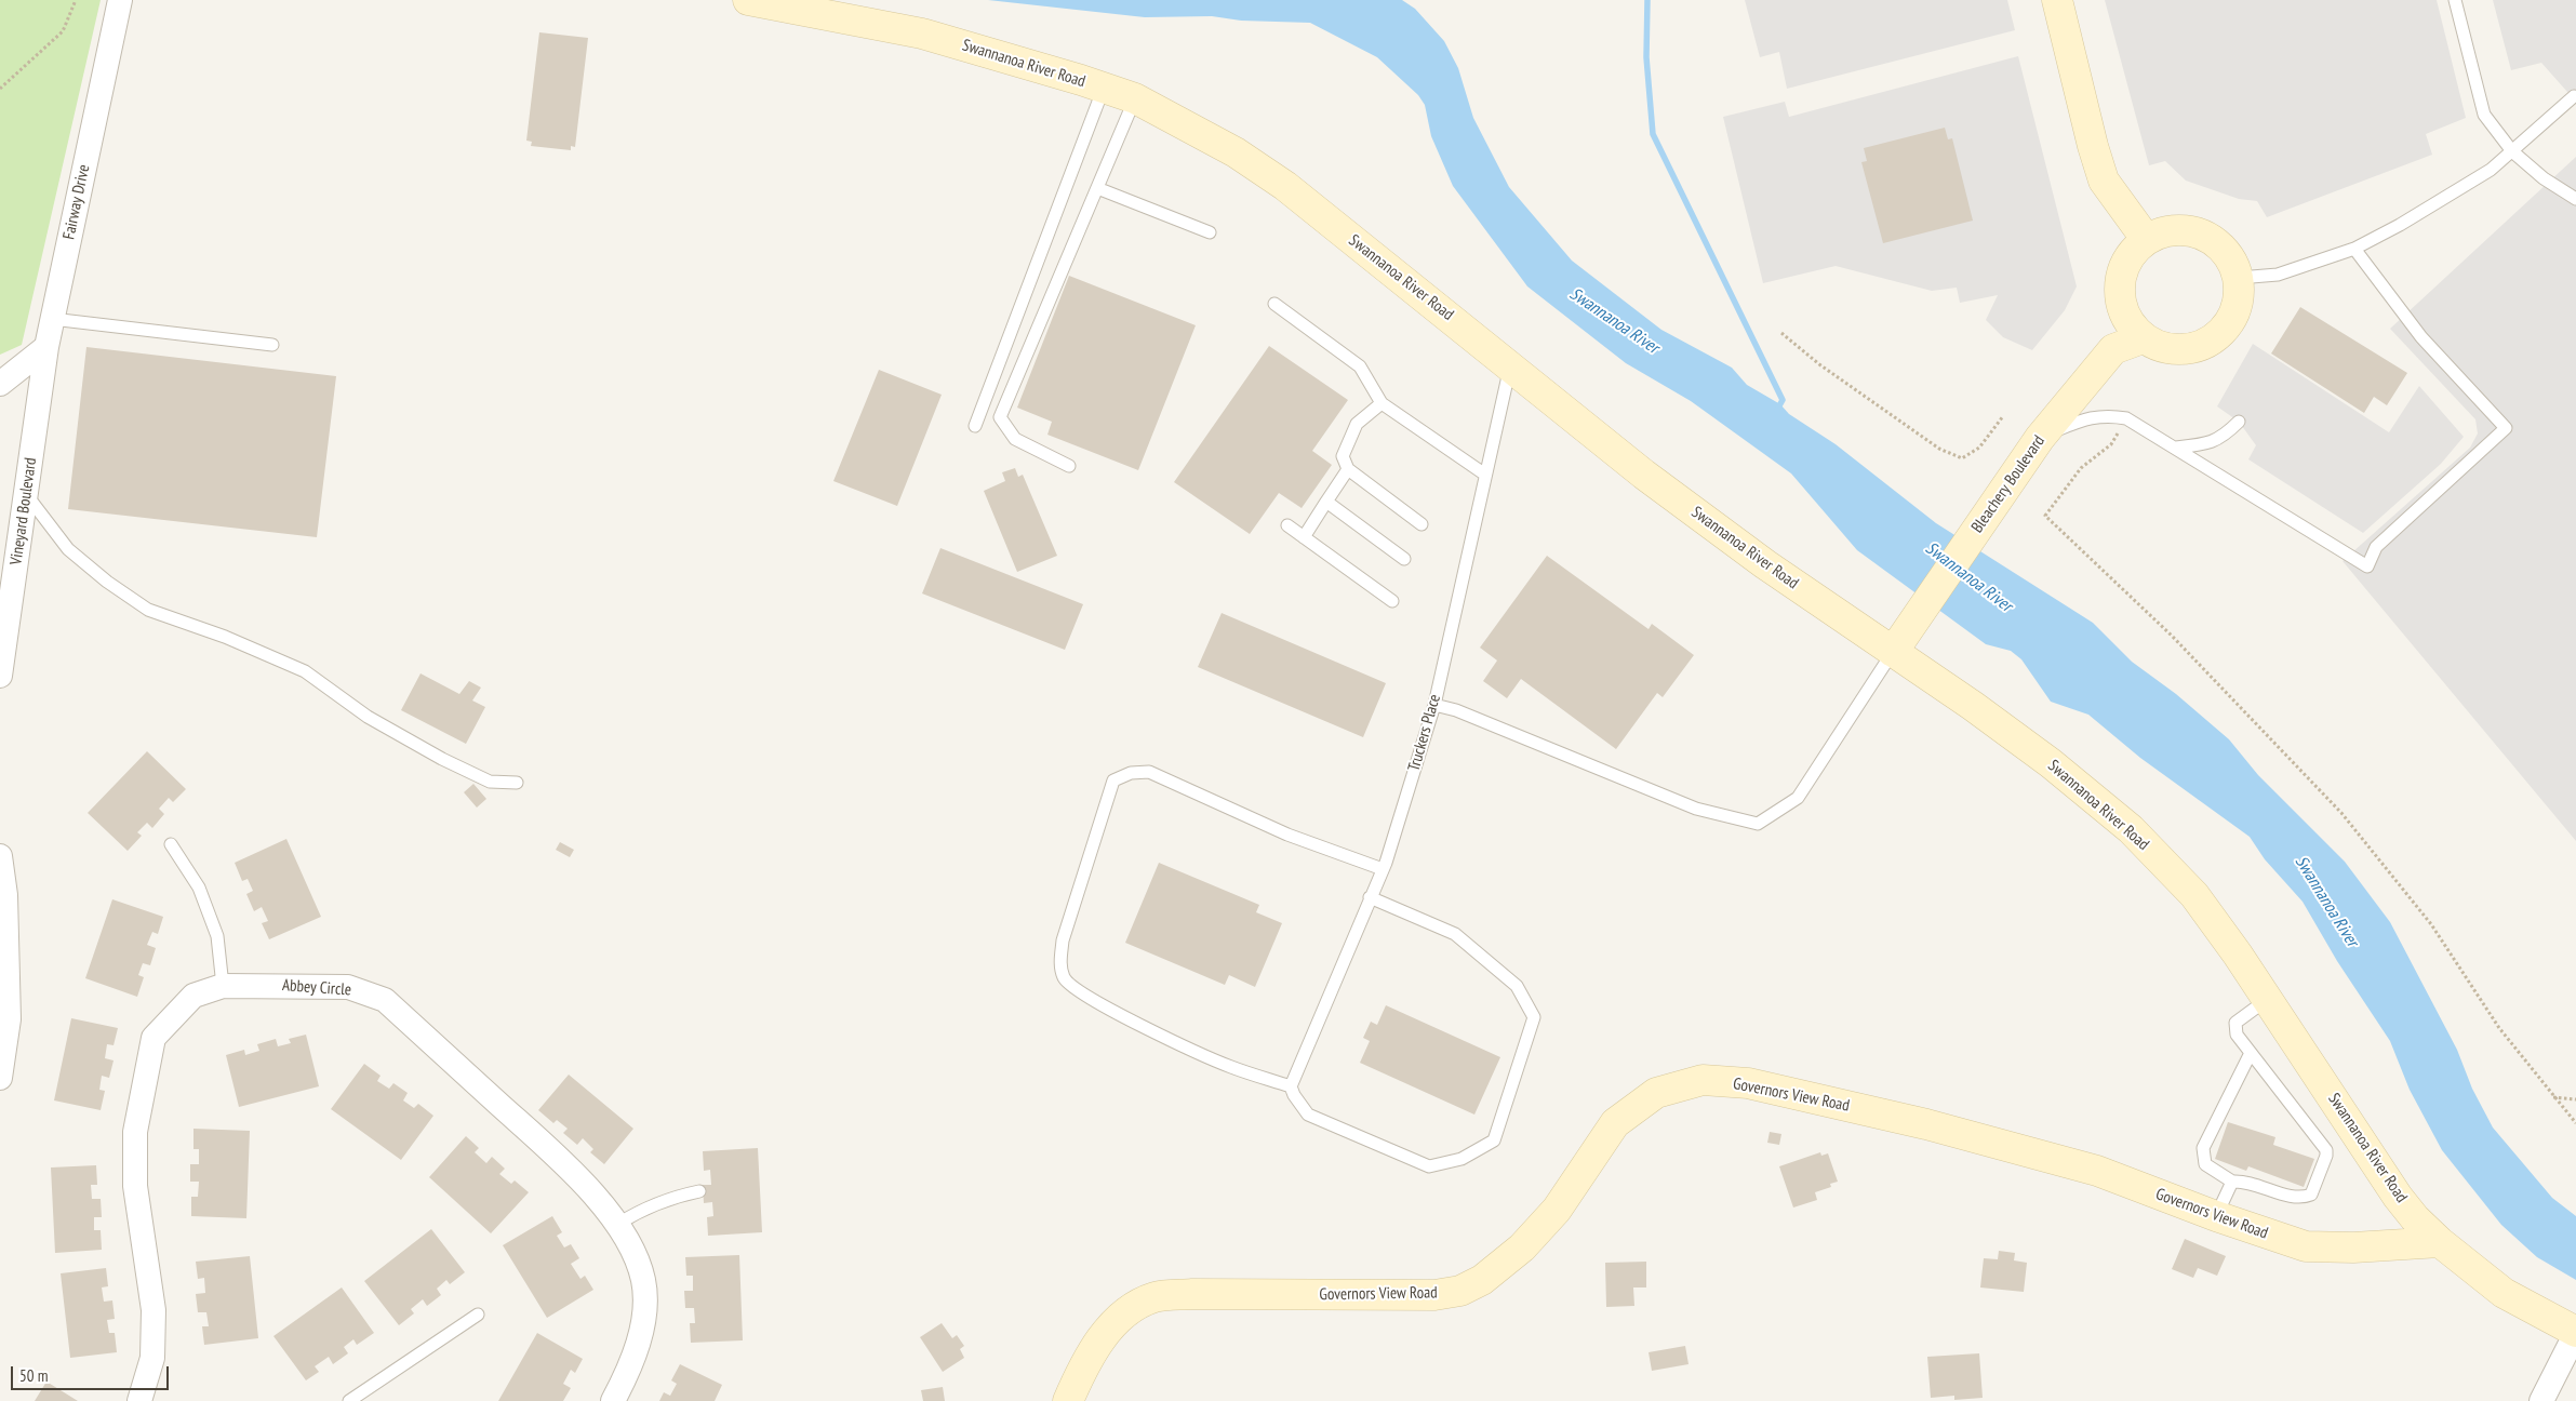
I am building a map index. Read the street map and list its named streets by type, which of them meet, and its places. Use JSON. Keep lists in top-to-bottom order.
{
  "streets": {
    "street": [
      "Swannanoa River Road",
      "Fairway Drive",
      "Bleachery Boulevard",
      "Vineyard Boulevard",
      "Abbey Circle",
      "Governors View Road"
    ],
    "lane": ["Truckers Place"]
  },
  "crossings": [
    ["Swannanoa River Road", "Bleachery Boulevard"],
    ["Swannanoa River Road", "Truckers Place"],
    ["Swannanoa River Road", "Governors View Road"],
    ["Fairway Drive", "Vineyard Boulevard"]
  ],
  "water": ["Swannanoa River"],
  "scale_bar": "50 m"
}
